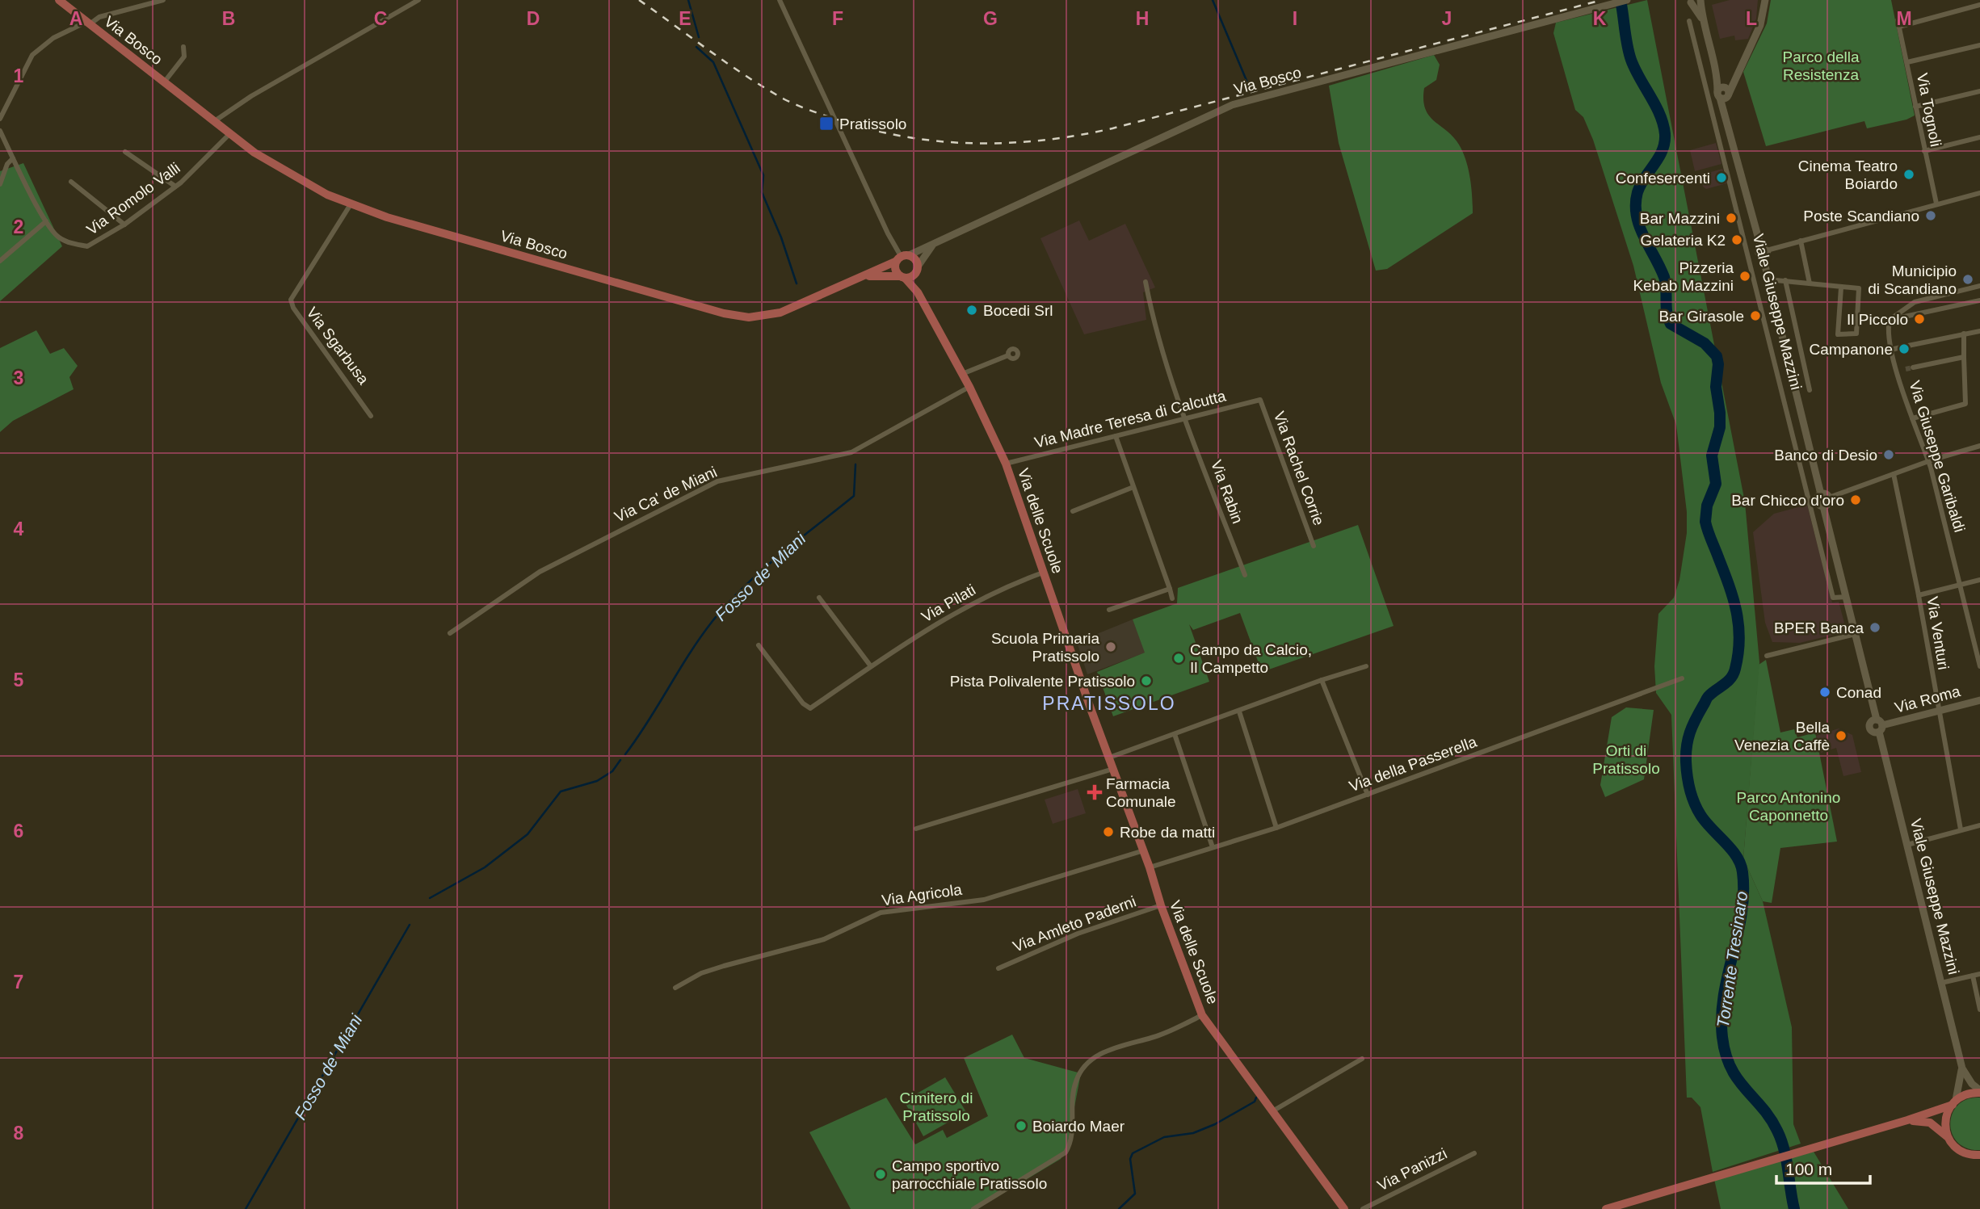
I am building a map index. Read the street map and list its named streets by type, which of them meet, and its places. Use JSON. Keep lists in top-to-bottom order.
{
  "streets": {
    "main road": ["Via Bosco", "Via delle Scuole"],
    "street": [
      "Via Tognoli",
      "Via Romolo Valli",
      "Viale Giuseppe Mazzini",
      "Via Sgarbusa",
      "Via Madre Teresa di Calcutta",
      "Via Giuseppe Garibaldi",
      "Via Rachel Corrie",
      "Via Rabin",
      "Via Ca' de Miani",
      "Via Pilati",
      "Via Venturi",
      "Via Roma",
      "Via della Passerella",
      "Via Agricola",
      "Via Amleto Paderni",
      "Via Panizzi"
    ]
  },
  "crossings": [
    ["Via Bosco", "Via Romolo Valli"],
    ["Via Bosco", "Via Sgarbusa"],
    ["Via Bosco", "Via delle Scuole"],
    ["Viale Giuseppe Mazzini", "Via Roma"],
    ["Via Madre Teresa di Calcutta", "Via Rachel Corrie"],
    ["Via Madre Teresa di Calcutta", "Via Rabin"],
    ["Via Madre Teresa di Calcutta", "Via delle Scuole"],
    ["Via Ca' de Miani", "Via delle Scuole"],
    ["Via delle Scuole", "Via Pilati"],
    ["Via delle Scuole", "Via della Passerella"],
    ["Via delle Scuole", "Via Agricola"],
    ["Via delle Scuole", "Via Amleto Paderni"],
    ["Via Venturi", "Via Roma"]
  ],
  "districts": ["PRATISSOLO"],
  "water": ["Fosso de' Miani", "Torrente Tresinaro"],
  "parks": [
    "Parco della Resistenza",
    "Orti di Pratissolo",
    "Parco Antonino Caponnetto",
    "Cimitero di Pratissolo"
  ],
  "places": {
    "transit": ["Pratissolo"],
    "other": [
      "Cinema Teatro Boiardo",
      "Confesercenti",
      "Poste Scandiano",
      "Bar Mazzini",
      "Gelateria K2",
      "Pizzeria Kebab Mazzini",
      "Municipio di Scandiano",
      "Bocedi Srl",
      "Bar Girasole",
      "Il Piccolo",
      "Campanone",
      "Banco di Desio",
      "Bar Chicco d'oro",
      "BPER Banca",
      "Scuola Primaria Pratissolo",
      "Campo da Calcio, Il Campetto",
      "Pista Polivalente Pratissolo",
      "Conad",
      "Bella Venezia Caffè",
      "Robe da matti",
      "Boiardo Maer",
      "Campo sportivo parrocchiale Pratissolo"
    ],
    "health": ["Farmacia Comunale"]
  },
  "scale_bar": "100 m",
  "grid": {
    "columns": [
      "A",
      "B",
      "C",
      "D",
      "E",
      "F",
      "G",
      "H",
      "I",
      "J",
      "K",
      "L",
      "M"
    ],
    "rows": [
      "1",
      "2",
      "3",
      "4",
      "5",
      "6",
      "7",
      "8"
    ]
  }
}
